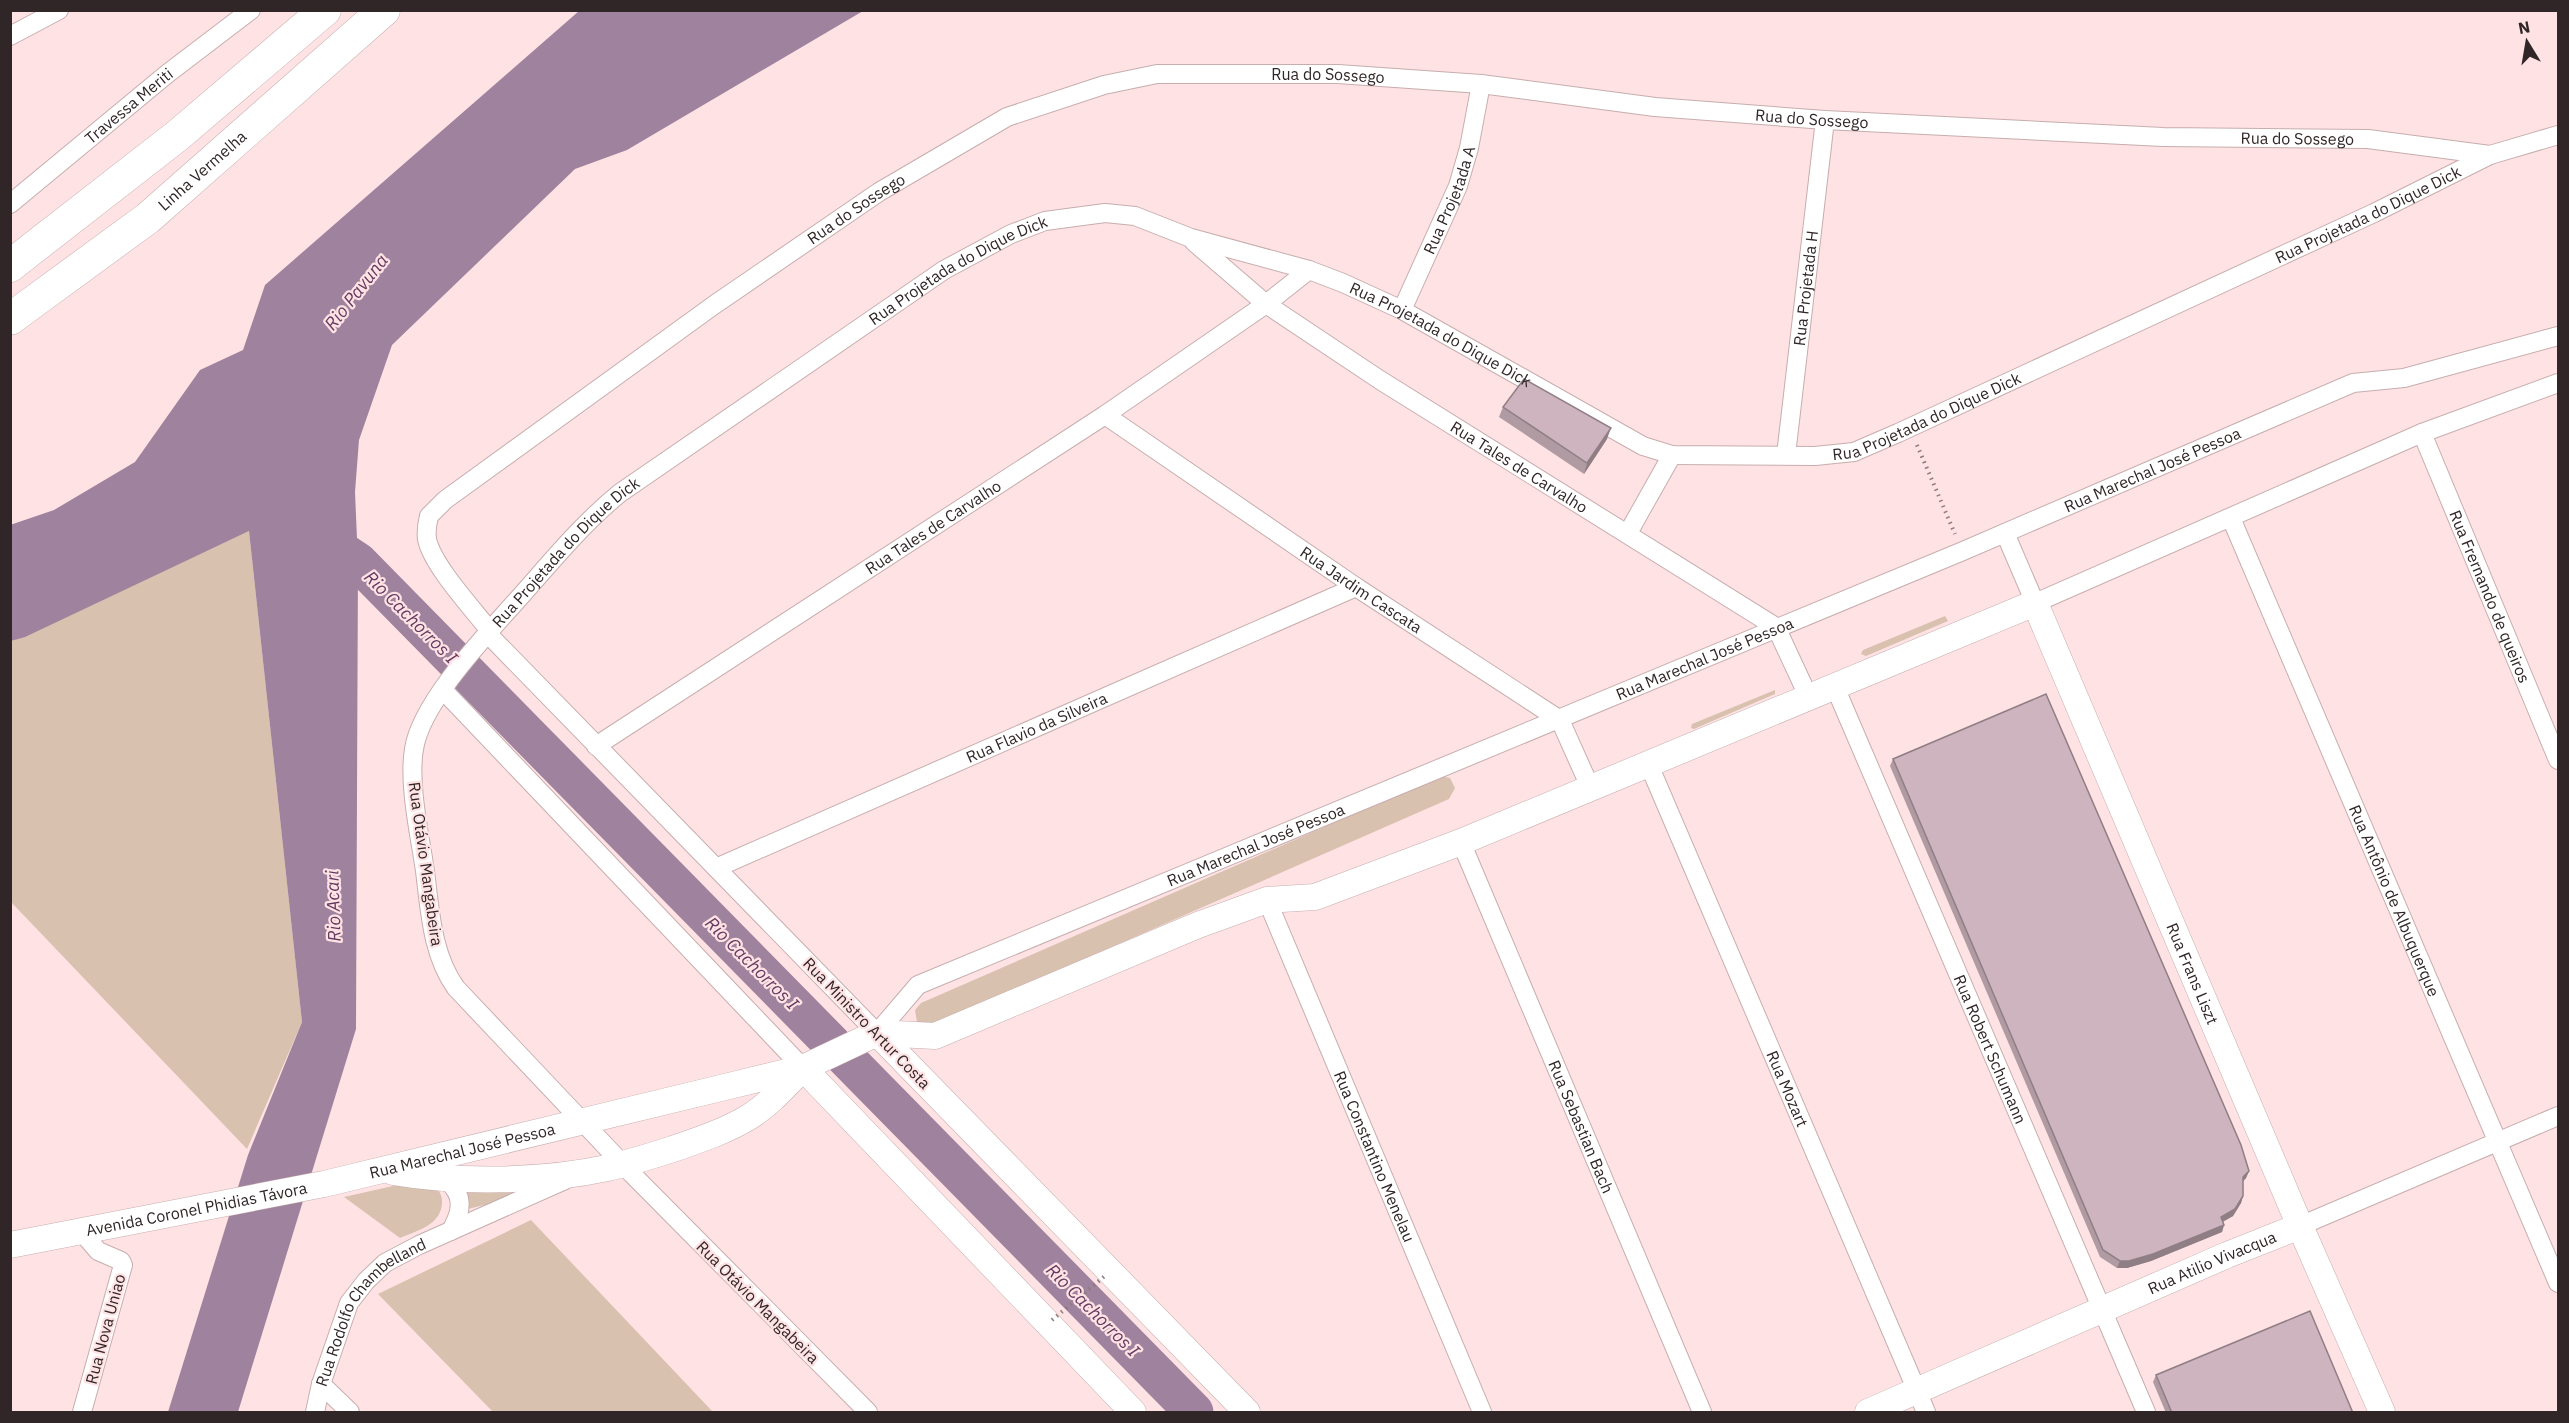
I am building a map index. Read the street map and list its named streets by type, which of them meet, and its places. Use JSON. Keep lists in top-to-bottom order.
{
  "streets": {
    "highway": ["Linha Vermelha"],
    "street": [
      "Rua do Sossego",
      "Travessa Meriti",
      "Rua Projetada A",
      "Rua Projetada do Dique Dick",
      "Rua Projetada H",
      "Rua Tales de Carvalho",
      "Rua Marechal José Pessoa",
      "Rua Jardim Cascata",
      "Rua Frernando de queiros",
      "Rua Flavio da Silveira",
      "Rua Otávio Mangabeira",
      "Rua Antônio de Albuquerque",
      "Rua Frans Liszt",
      "Rua Ministro Artur Costa",
      "Rua Robert Schumann",
      "Rua Mozart",
      "Rua Sebastian Bach",
      "Rua Constantino Menelau",
      "Avenida Coronel Phidias Távora",
      "Rua Atilio Vivacqua",
      "Rua Rodolfo Chambelland",
      "Rua Nova Uniao"
    ]
  },
  "crossings": [
    ["Rua do Sossego", "Rua Projetada A"],
    ["Rua do Sossego", "Rua Projetada do Dique Dick"],
    ["Rua do Sossego", "Rua Projetada H"],
    ["Rua do Sossego", "Rua Ministro Artur Costa"],
    ["Rua Projetada A", "Rua Projetada do Dique Dick"],
    ["Rua Projetada do Dique Dick", "Rua Projetada H"],
    ["Rua Projetada do Dique Dick", "Rua Tales de Carvalho"],
    ["Rua Projetada do Dique Dick", "Rua Otávio Mangabeira"],
    ["Rua Projetada do Dique Dick", "Rua Ministro Artur Costa"],
    ["Rua Tales de Carvalho", "Rua Marechal José Pessoa"],
    ["Rua Tales de Carvalho", "Rua Jardim Cascata"],
    ["Rua Tales de Carvalho", "Rua Ministro Artur Costa"],
    ["Rua Marechal José Pessoa", "Rua Jardim Cascata"],
    ["Rua Marechal José Pessoa", "Rua Frernando de queiros"],
    ["Rua Marechal José Pessoa", "Rua Otávio Mangabeira"],
    ["Rua Marechal José Pessoa", "Rua Antônio de Albuquerque"],
    ["Rua Marechal José Pessoa", "Rua Frans Liszt"],
    ["Rua Marechal José Pessoa", "Rua Ministro Artur Costa"],
    ["Rua Marechal José Pessoa", "Rua Robert Schumann"],
    ["Rua Marechal José Pessoa", "Rua Mozart"],
    ["Rua Marechal José Pessoa", "Rua Sebastian Bach"],
    ["Rua Marechal José Pessoa", "Rua Constantino Menelau"],
    ["Rua Marechal José Pessoa", "Avenida Coronel Phidias Távora"],
    ["Rua Marechal José Pessoa", "Rua Rodolfo Chambelland"],
    ["Rua Jardim Cascata", "Rua Flavio da Silveira"],
    ["Rua Flavio da Silveira", "Rua Ministro Artur Costa"],
    ["Rua Antônio de Albuquerque", "Rua Atilio Vivacqua"],
    ["Rua Frans Liszt", "Rua Atilio Vivacqua"],
    ["Rua Robert Schumann", "Rua Atilio Vivacqua"],
    ["Rua Mozart", "Rua Atilio Vivacqua"],
    ["Avenida Coronel Phidias Távora", "Rua Nova Uniao"]
  ],
  "water": ["Rio Pavuna", "Rio Cachorros I", "Rio Acari"],
  "north": "top"
}
